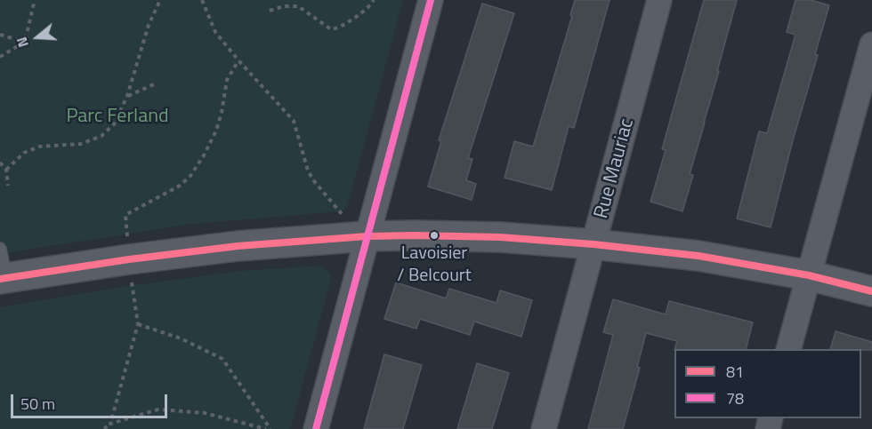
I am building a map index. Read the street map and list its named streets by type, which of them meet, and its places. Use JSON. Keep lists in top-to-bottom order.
{
  "streets": {
    "street": ["Rue Mauriac"]
  },
  "parks": ["Parc Ferland"],
  "places": ["Lavoisier / Belcourt"],
  "lines": ["transit line 78", "transit line 81"],
  "legend": ["81", "78"],
  "scale_bar": "50 m",
  "north": "left"
}
